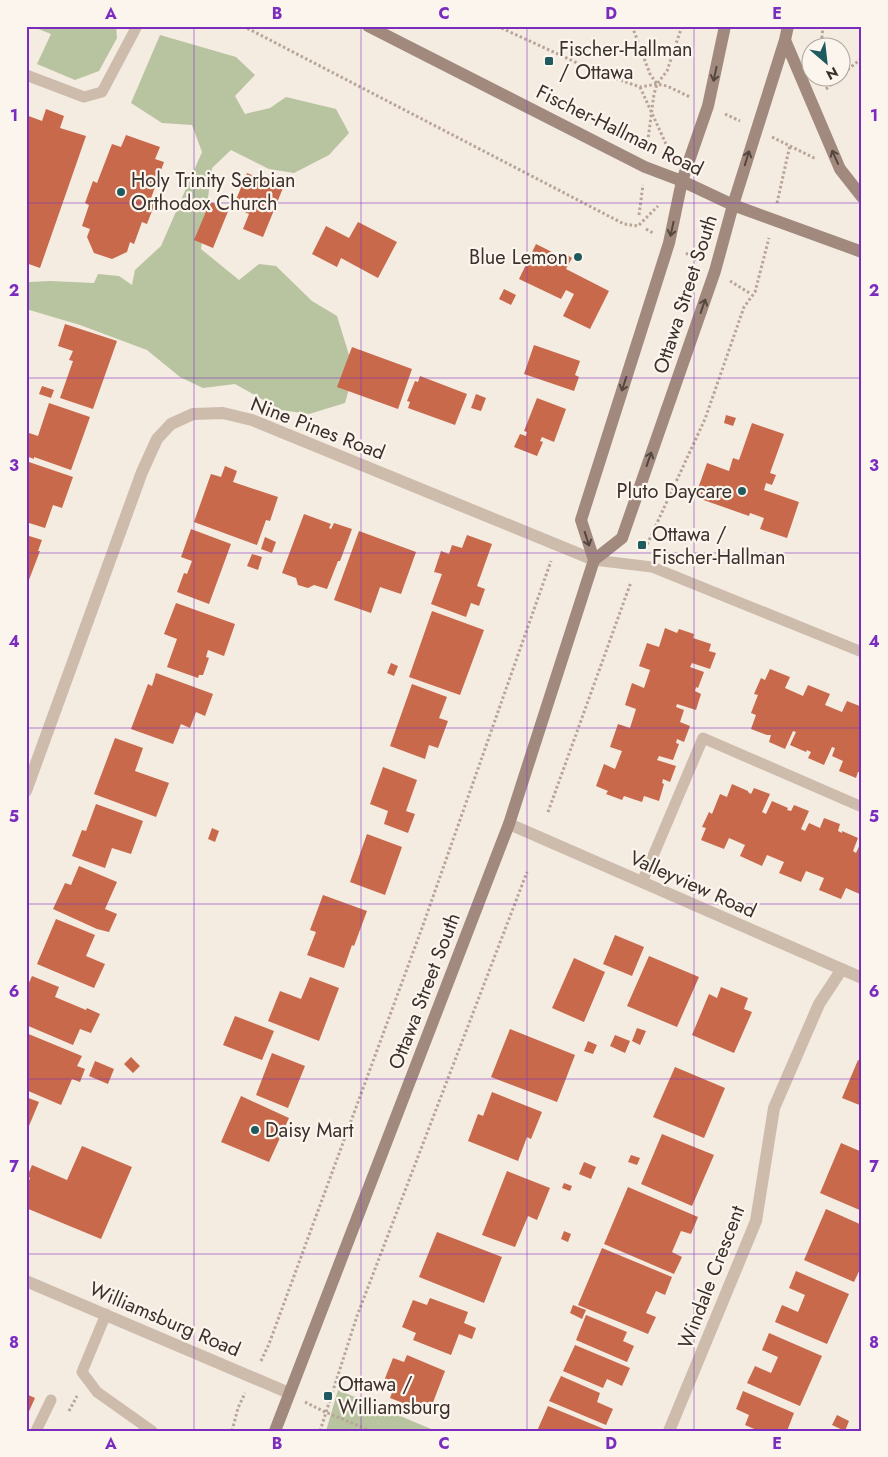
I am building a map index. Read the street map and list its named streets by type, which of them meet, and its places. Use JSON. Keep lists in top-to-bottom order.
{
  "streets": {
    "main road": ["Fischer-Hallman Road", "Ottawa Street South"],
    "street": [
      "Nine Pines Road",
      "Valleyview Road",
      "Windale Crescent",
      "Williamsburg Road"
    ]
  },
  "crossings": [
    ["Fischer-Hallman Road", "Ottawa Street South"],
    ["Ottawa Street South", "Nine Pines Road"],
    ["Ottawa Street South", "Valleyview Road"],
    ["Ottawa Street South", "Williamsburg Road"],
    ["Valleyview Road", "Windale Crescent"]
  ],
  "places": {
    "transit": ["Fischer-Hallman / Ottawa", "Ottawa / Fischer-Hallman", "Ottawa / Williamsburg"],
    "other": [
      "Holy Trinity Serbian Orthodox Church",
      "Blue Lemon",
      "Pluto Daycare",
      "Daisy Mart"
    ]
  },
  "north": "bottom right",
  "grid": {
    "columns": [
      "A",
      "B",
      "C",
      "D",
      "E"
    ],
    "rows": [
      "1",
      "2",
      "3",
      "4",
      "5",
      "6",
      "7",
      "8"
    ]
  }
}
